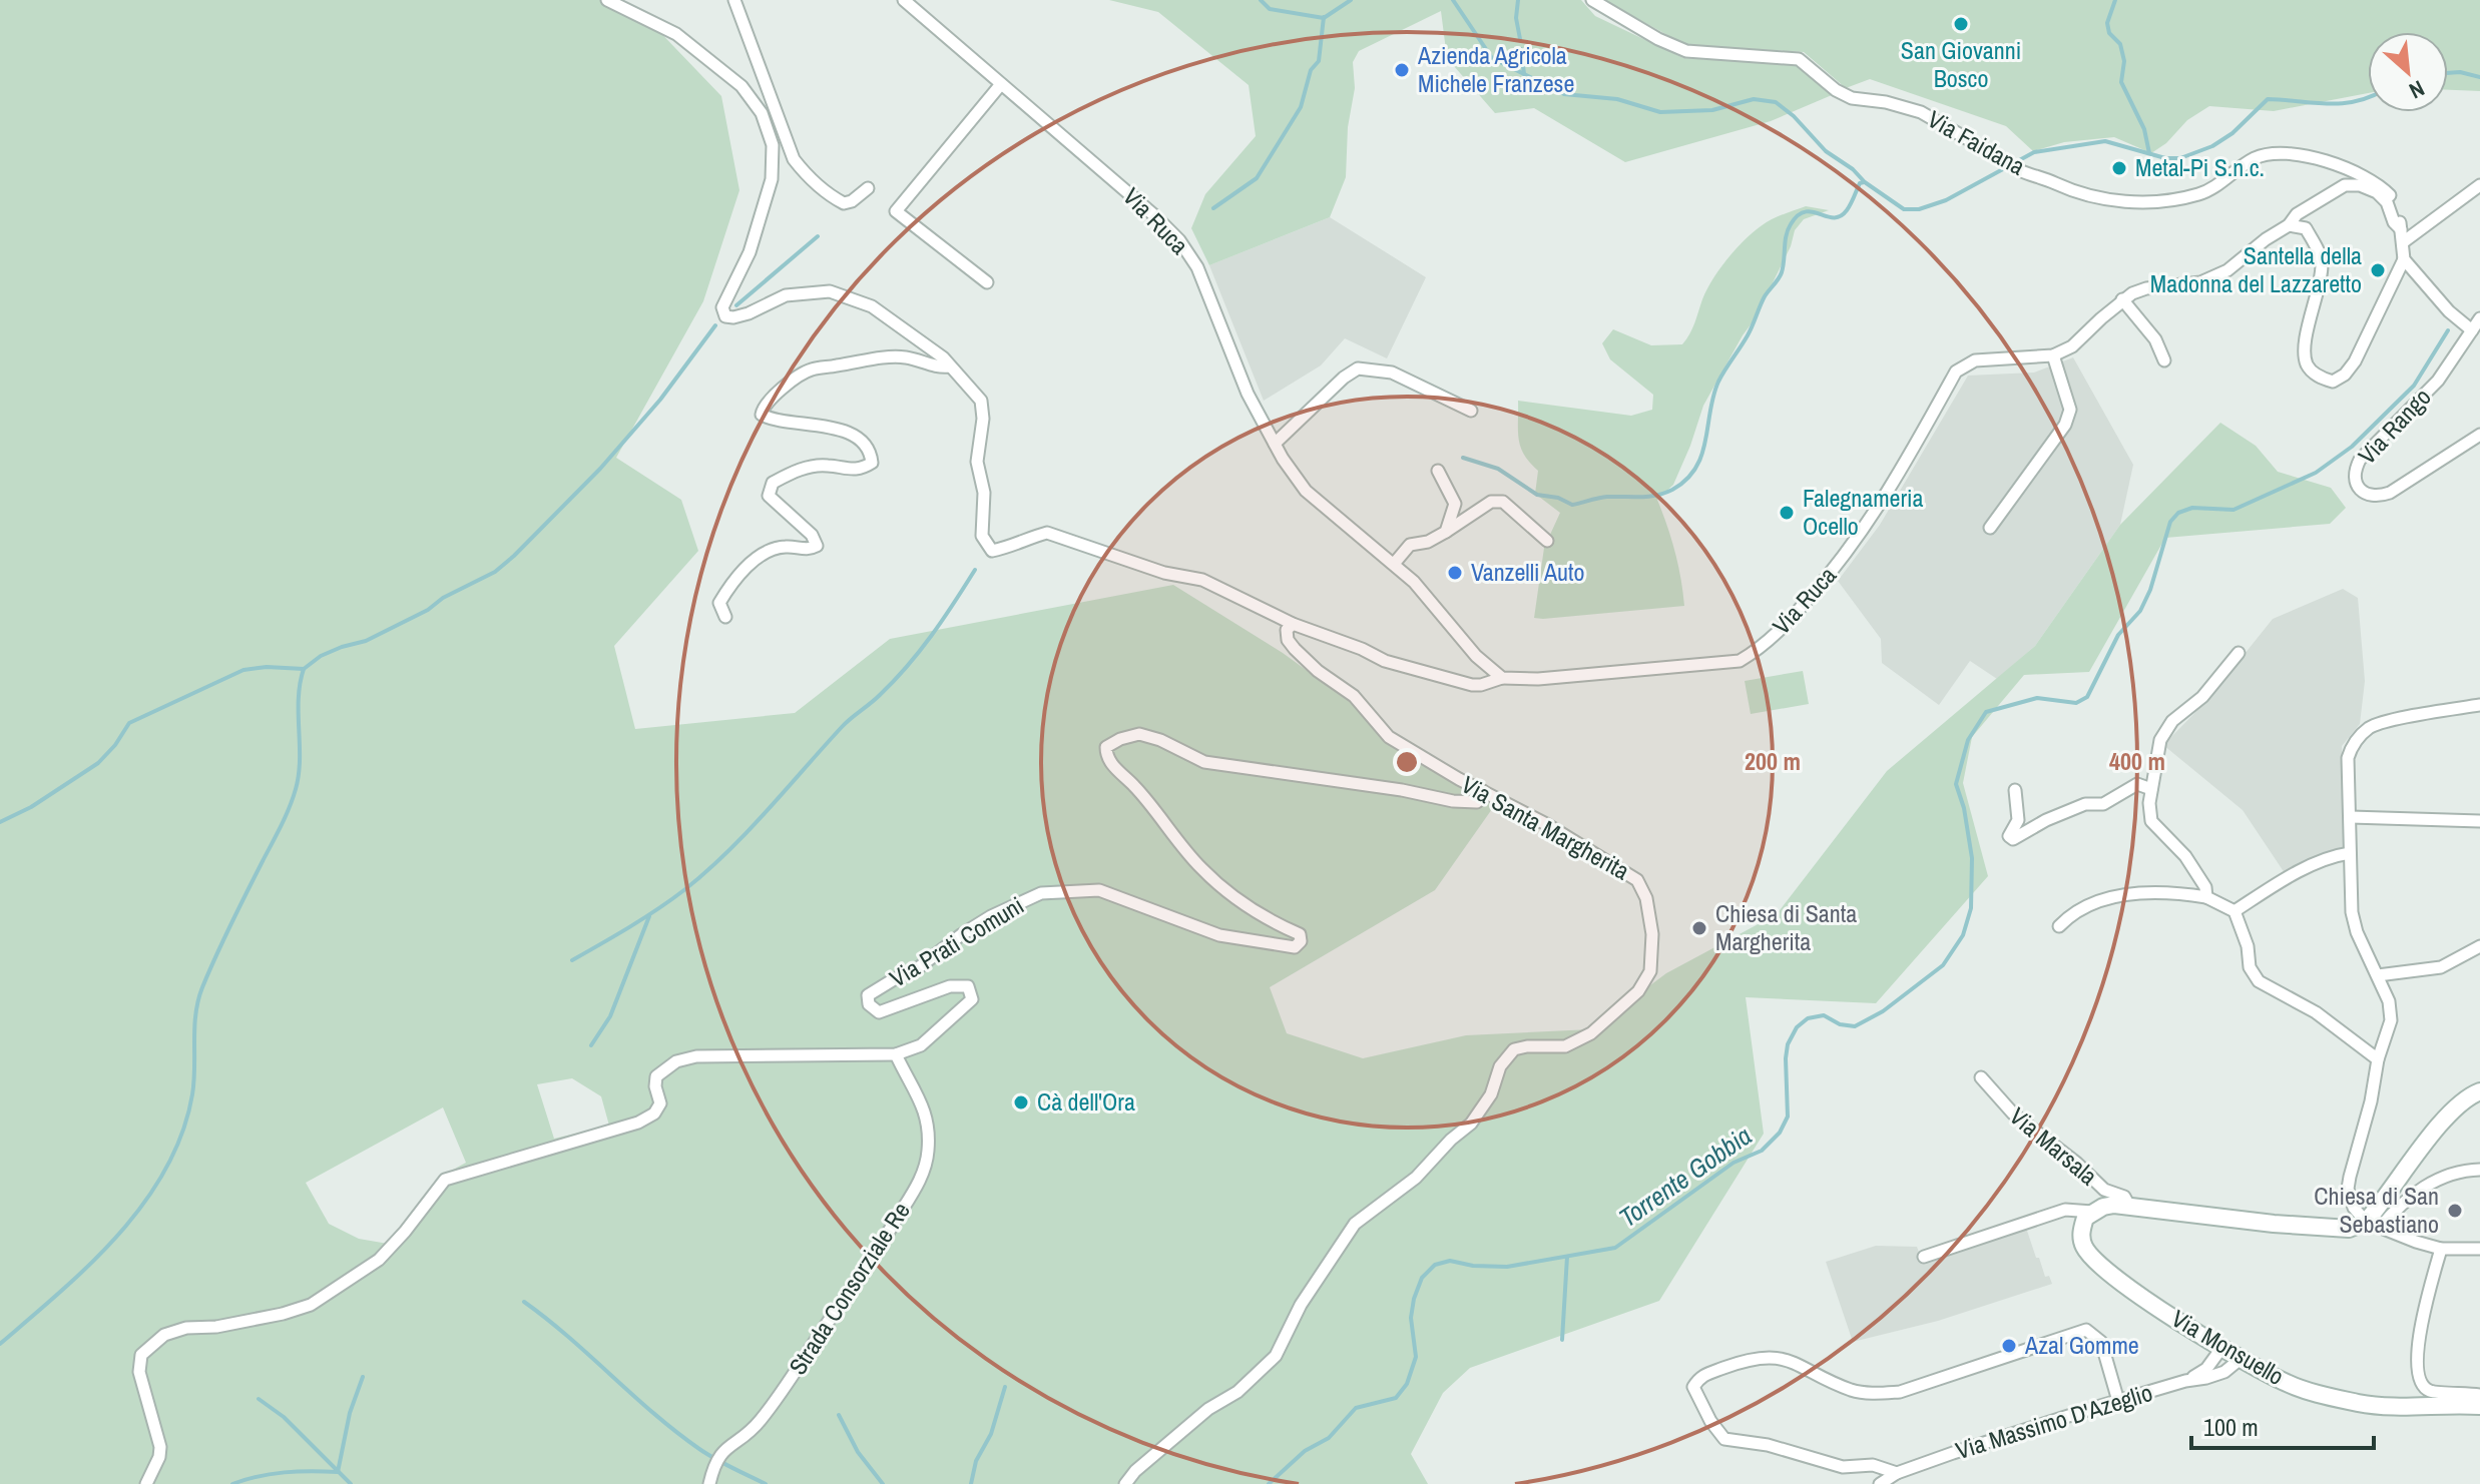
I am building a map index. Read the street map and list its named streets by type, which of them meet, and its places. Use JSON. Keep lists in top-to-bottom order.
{
  "streets": {
    "main road": ["Via Monsuello"],
    "street": [
      "Via Faidana",
      "Via Ruca",
      "Via Rango",
      "Via Santa Margherita",
      "Via Prati Comuni",
      "Via Marsala",
      "Strada Consorziale Re",
      "Via Massimo D'Azeglio"
    ]
  },
  "crossings": [
    ["Via Ruca", "Via Santa Margherita"],
    ["Via Santa Margherita", "Via Prati Comuni"],
    ["Via Prati Comuni", "Strada Consorziale Re"],
    ["Via Monsuello", "Via Massimo D'Azeglio"]
  ],
  "water": ["Torrente Gobbia"],
  "places": [
    "San Giovanni Bosco",
    "Azienda Agricola Michele Franzese",
    "Metal-Pi S.n.c.",
    "Santella della Madonna del Lazzaretto",
    "Falegnameria Ocello",
    "Vanzelli Auto",
    "Chiesa di Santa Margherita",
    "Cà dell'Ora",
    "Chiesa di San Sebastiano",
    "Azal Gomme"
  ],
  "scale_bar": "100 m",
  "north": "bottom right",
  "rings": ["200 m", "400 m"]
}
